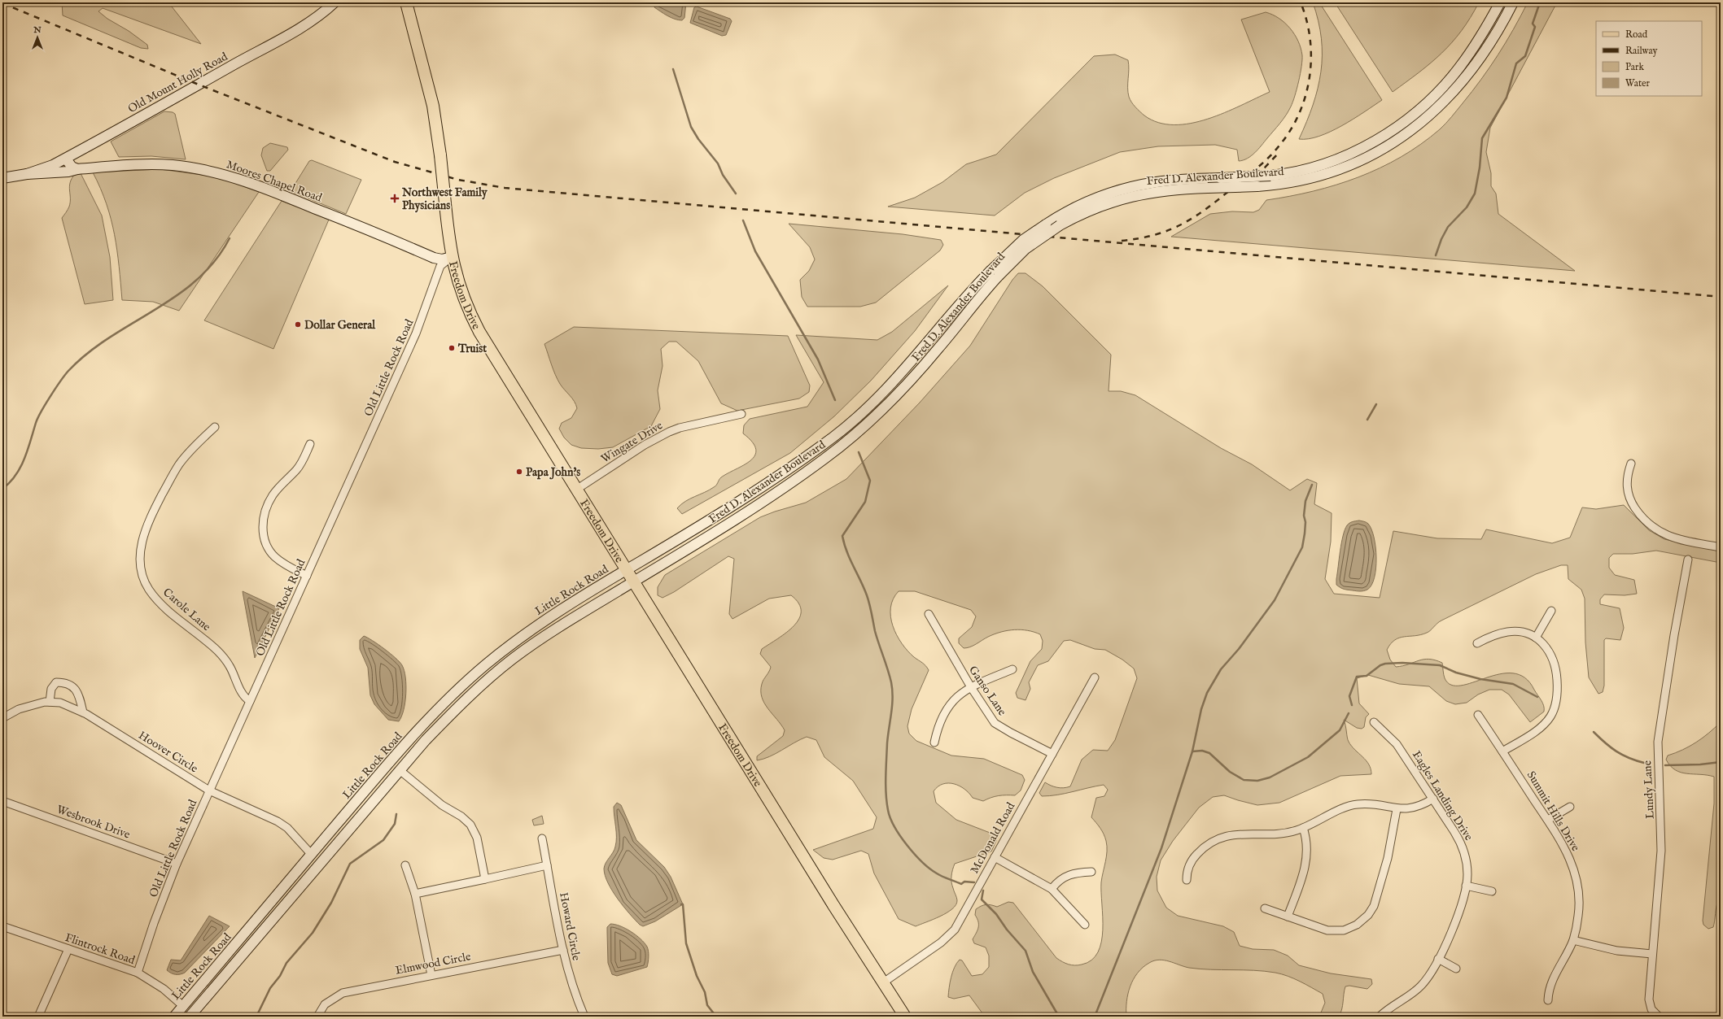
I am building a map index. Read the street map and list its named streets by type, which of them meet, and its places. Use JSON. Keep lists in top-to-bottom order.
{
  "streets": {
    "main road": [
      "Old Mount Holly Road",
      "Fred D. Alexander Boulevard",
      "Moores Chapel Road",
      "Freedom Drive",
      "Little Rock Road"
    ],
    "street": [
      "Old Little Rock Road",
      "Wingate Drive",
      "Carole Lane",
      "Ganso Lane",
      "Hoover Circle",
      "Lundy Lane",
      "Eagles Landing Drive",
      "Summit Hills Drive",
      "Wesbrook Drive",
      "McDonald Road",
      "Howard Circle",
      "Flintrock Road",
      "Elmwood Circle"
    ]
  },
  "crossings": [
    ["Old Mount Holly Road", "Moores Chapel Road"],
    ["Fred D. Alexander Boulevard", "Freedom Drive"],
    ["Fred D. Alexander Boulevard", "Little Rock Road"],
    ["Moores Chapel Road", "Freedom Drive"],
    ["Moores Chapel Road", "Old Little Rock Road"],
    ["Freedom Drive", "Old Little Rock Road"],
    ["Freedom Drive", "Wingate Drive"],
    ["Freedom Drive", "Little Rock Road"],
    ["Freedom Drive", "McDonald Road"],
    ["Old Little Rock Road", "Carole Lane"],
    ["Old Little Rock Road", "Hoover Circle"],
    ["Old Little Rock Road", "Wesbrook Drive"],
    ["Old Little Rock Road", "Flintrock Road"],
    ["Little Rock Road", "Hoover Circle"],
    ["Little Rock Road", "Flintrock Road"],
    ["Ganso Lane", "McDonald Road"],
    ["Howard Circle", "Elmwood Circle"]
  ],
  "places": {
    "health": ["Northwest Family Physicians"],
    "other": ["Dollar General", "Truist", "Papa John's"]
  },
  "legend": [
    "Road",
    "Railway",
    "Park",
    "Water"
  ],
  "north": "top"
}
